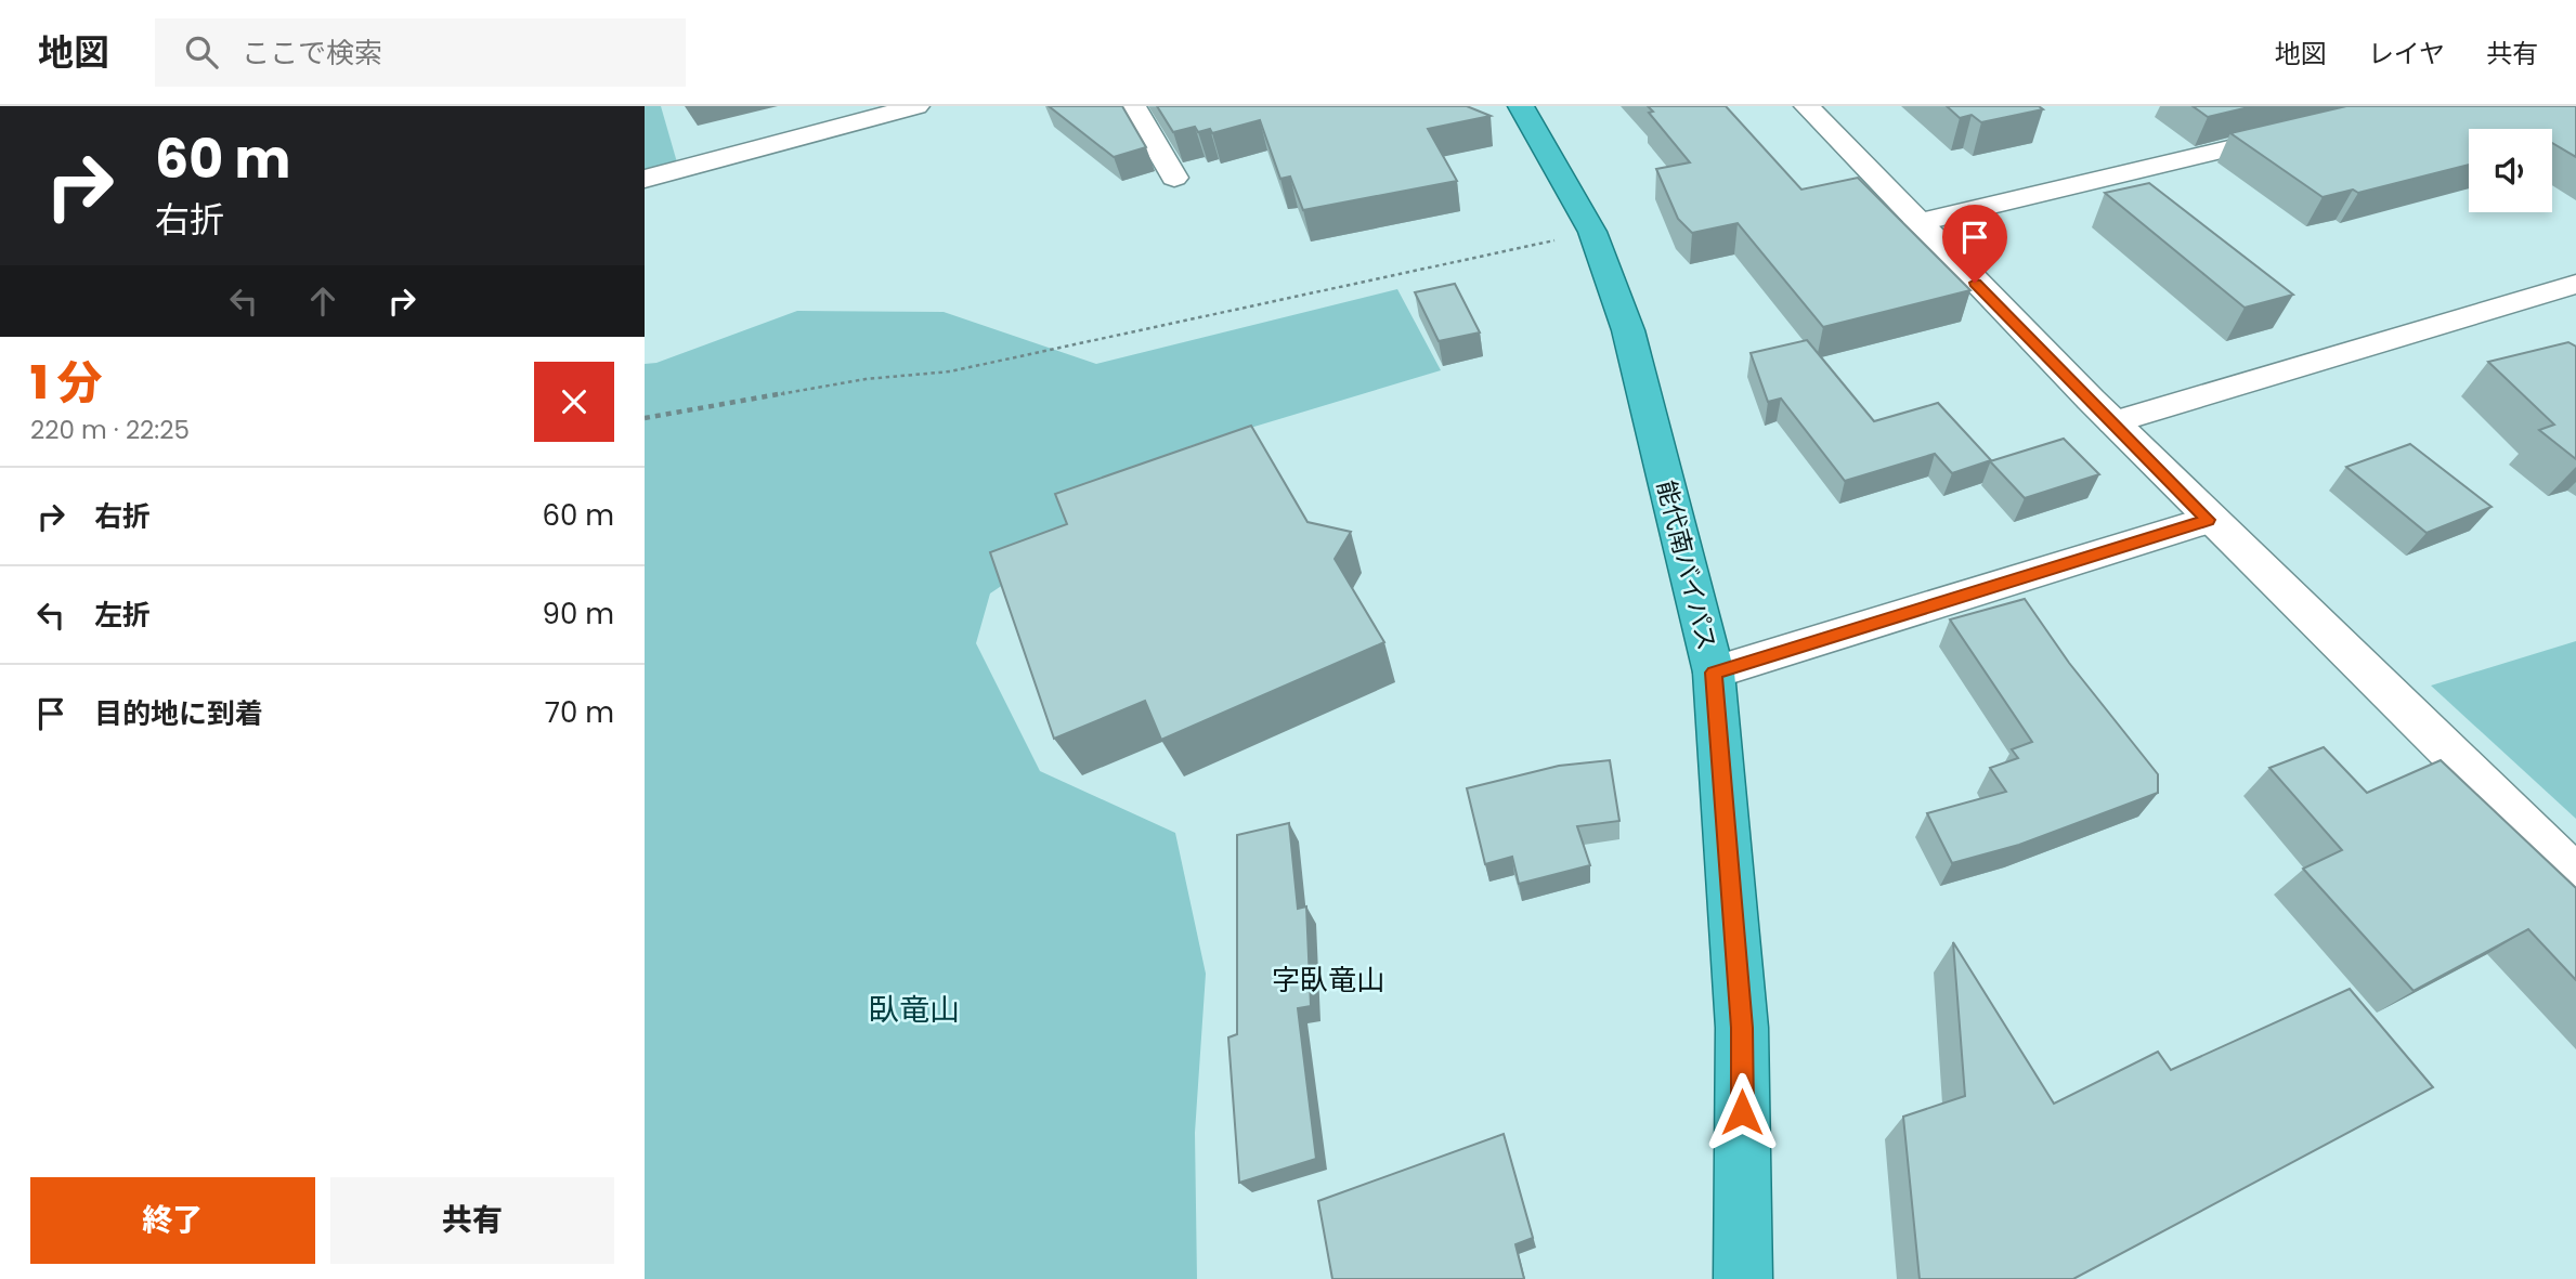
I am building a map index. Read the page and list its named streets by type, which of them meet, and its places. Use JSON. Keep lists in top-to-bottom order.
{
  "streets": {
    "highway": ["能代南バイパス"]
  },
  "districts": ["字臥竜山"],
  "parks": ["臥竜山"],
  "page": {
    "header": "地図",
    "search": "ここで検索",
    "nav": ["地図", "レイヤ", "共有"],
    "turn": ["60 m", "右折"],
    "heading": ["1 分", "220 m · 22:25"],
    "list": [
      {
        "name": "右折",
        "value": "60 m"
      },
      {
        "name": "左折",
        "value": "90 m"
      },
      {
        "name": "目的地に到着",
        "value": "70 m"
      }
    ],
    "buttons": ["終了", "共有"]
  }
}
